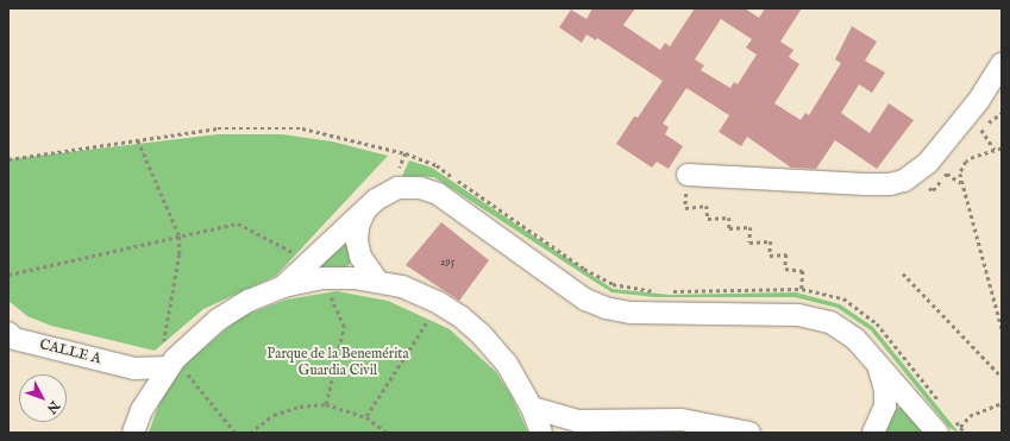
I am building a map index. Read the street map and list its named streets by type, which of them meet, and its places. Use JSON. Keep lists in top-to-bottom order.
{
  "streets": {
    "street": ["CALLE A"]
  },
  "parks": ["Parque de la Benemérita Guardia Civil"],
  "house_numbers": ["295"],
  "north": "bottom right"
}
